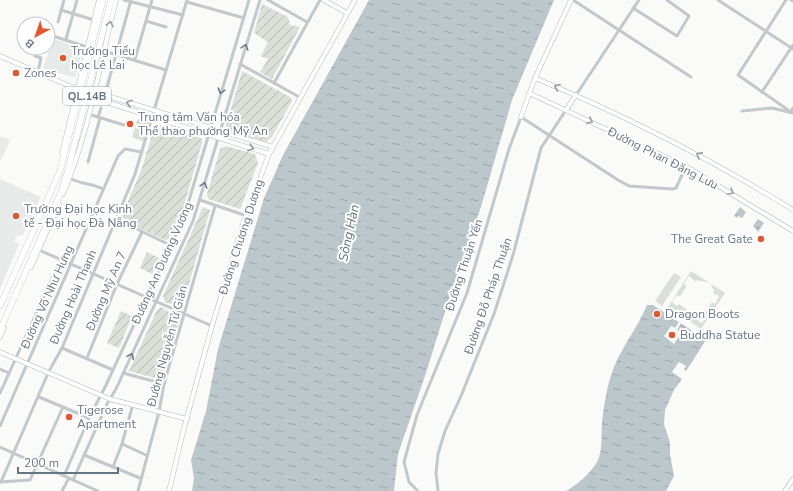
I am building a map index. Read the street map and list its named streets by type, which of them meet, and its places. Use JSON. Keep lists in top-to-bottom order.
{
  "streets": {
    "highway": ["QL.14B"],
    "street": [
      "Đường Phan Đăng Lưu",
      "Đường Chương Dương",
      "Đường An Dương Vương",
      "Đường Thuận Yến",
      "Đường Mỹ An 7",
      "Đường Đỗ Pháp Thuận",
      "Đường Võ Như Hưng",
      "Đường Hoài Thanh",
      "Đường Nguyễn Tử Giản"
    ]
  },
  "crossings": [
    ["Đường Phan Đăng Lưu", "Đường Đỗ Pháp Thuận"],
    ["Đường Võ Như Hưng", "Đường Hoài Thanh"]
  ],
  "water": ["Sông Hàn"],
  "places": [
    "Trường Tiểu học Lê Lai",
    "Zones",
    "Trung tâm Văn hóa Thể thao phường Mỹ An",
    "Trường Đại học Kinh tế - Đại học Đà Nẵng",
    "The Great Gate",
    "Dragon Boots",
    "Buddha Statue",
    "Tigerose Apartment"
  ],
  "scale_bar": "200 m",
  "north": "bottom left"
}
